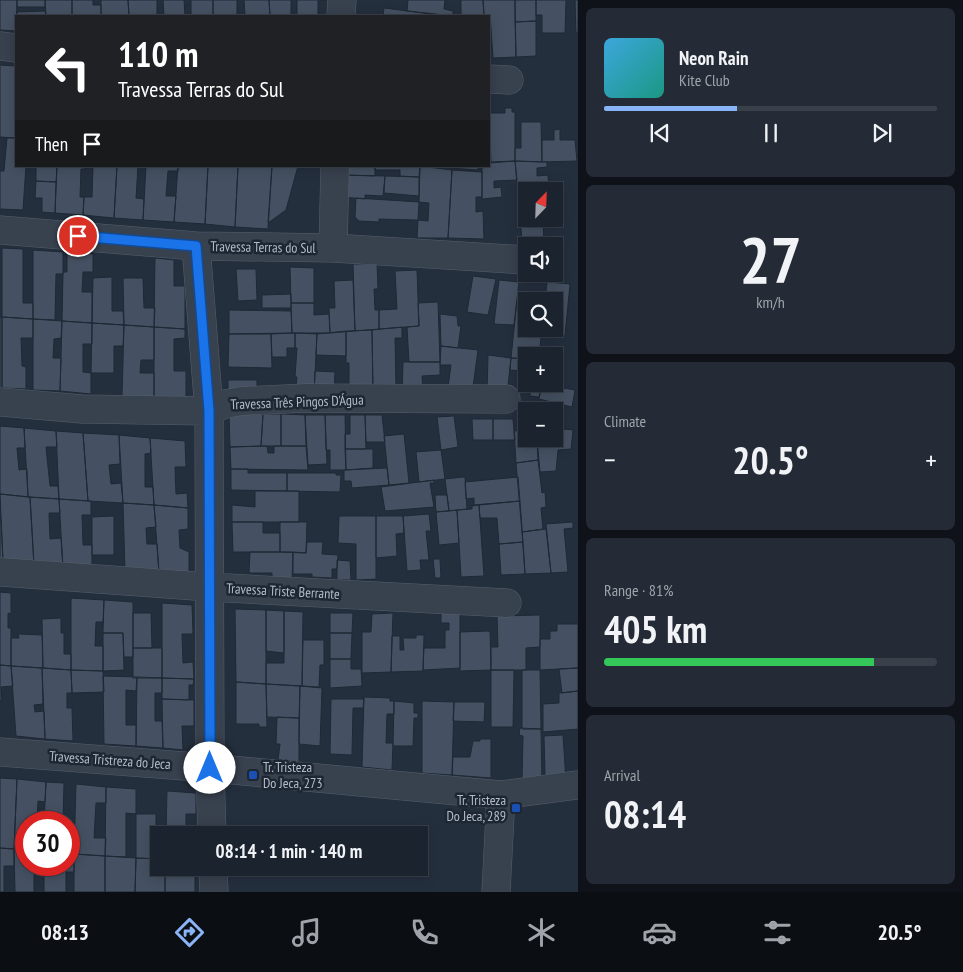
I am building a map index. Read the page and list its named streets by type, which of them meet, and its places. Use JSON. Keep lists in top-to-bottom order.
{
  "streets": {
    "street": [
      "Travessa Terras do Sul",
      "Travessa Três Pingos D'Água",
      "Travessa Triste Berrante",
      "Travessa Tristreza do Jeca"
    ]
  },
  "places": {
    "transit": ["Tr. Tristeza Do Jeca, 273", "Tr. Tristeza Do Jeca, 289"]
  },
  "north": "top right",
  "page": {
    "turn": ["110 m", "Travessa Terras do Sul"],
    "song": ["Neon Rain", "Kite Club"],
    "then": "Then",
    "map_buttons": ["+", "−"],
    "tile": [
      ["27", "km/h"],
      "Climate",
      ["Range · 81%", "405 km"],
      ["Arrival", "08:14"]
    ],
    "heat": ["−", "20.5°", "+"],
    "limit": "30",
    "trip": "08:14 · 1 min · 140 m",
    "tabs": ["08:13", "20.5°"]
  }
}
